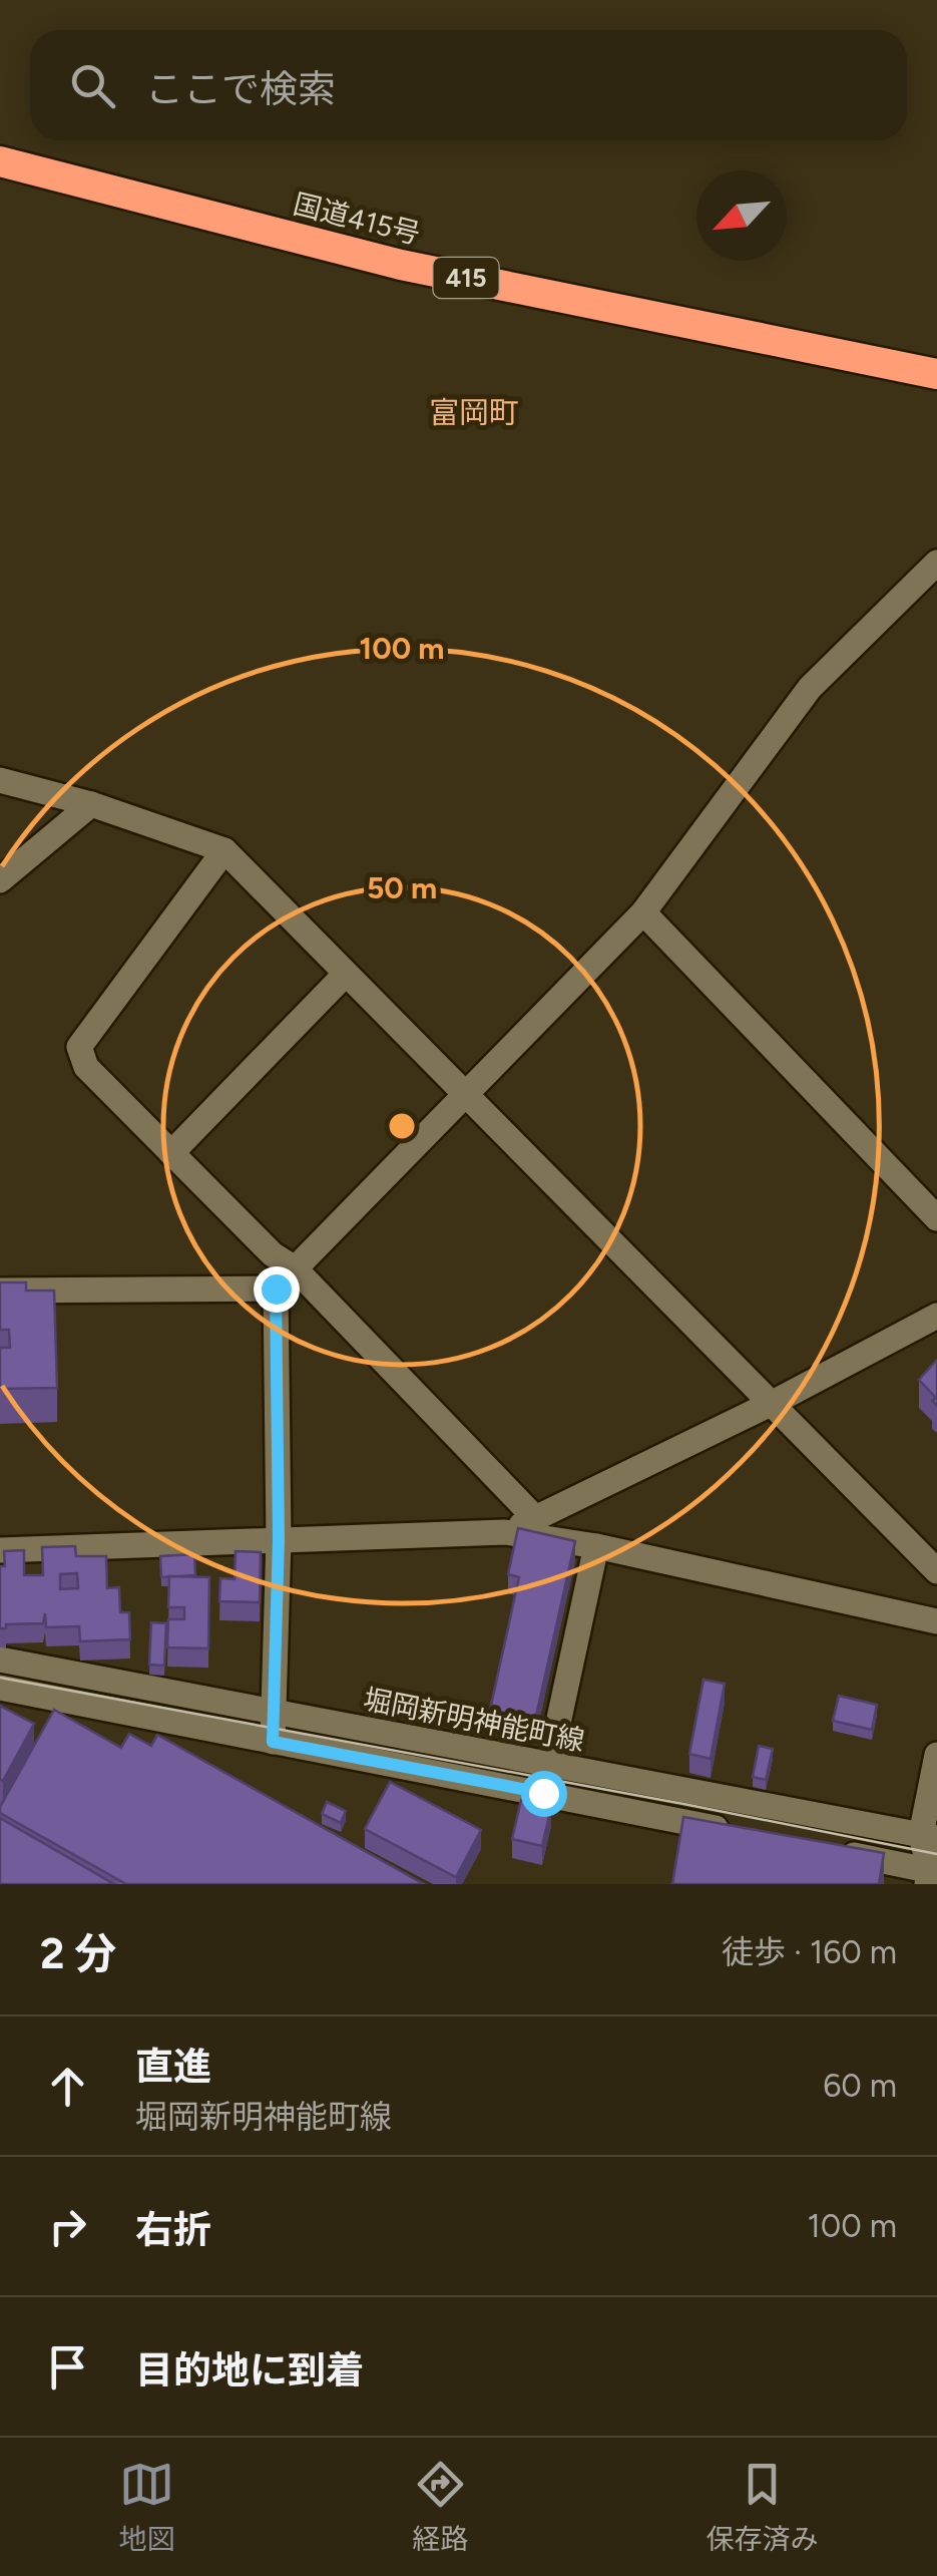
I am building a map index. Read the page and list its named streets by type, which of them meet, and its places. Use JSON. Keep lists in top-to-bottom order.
{
  "streets": {
    "highway": ["国道415号", "415"],
    "street": ["堀岡新明神能町線"]
  },
  "districts": ["富岡町"],
  "north": "bottom left",
  "page": {
    "search": "ここで検索",
    "heading": ["2 分", "徒歩 · 160 m"],
    "list": [
      ["直進", "堀岡新明神能町線", "60 m"],
      ["右折", "100 m"],
      "目的地に到着"
    ],
    "nav": ["地図", "経路", "保存済み"]
  },
  "rings": ["100 m", "50 m"]
}
